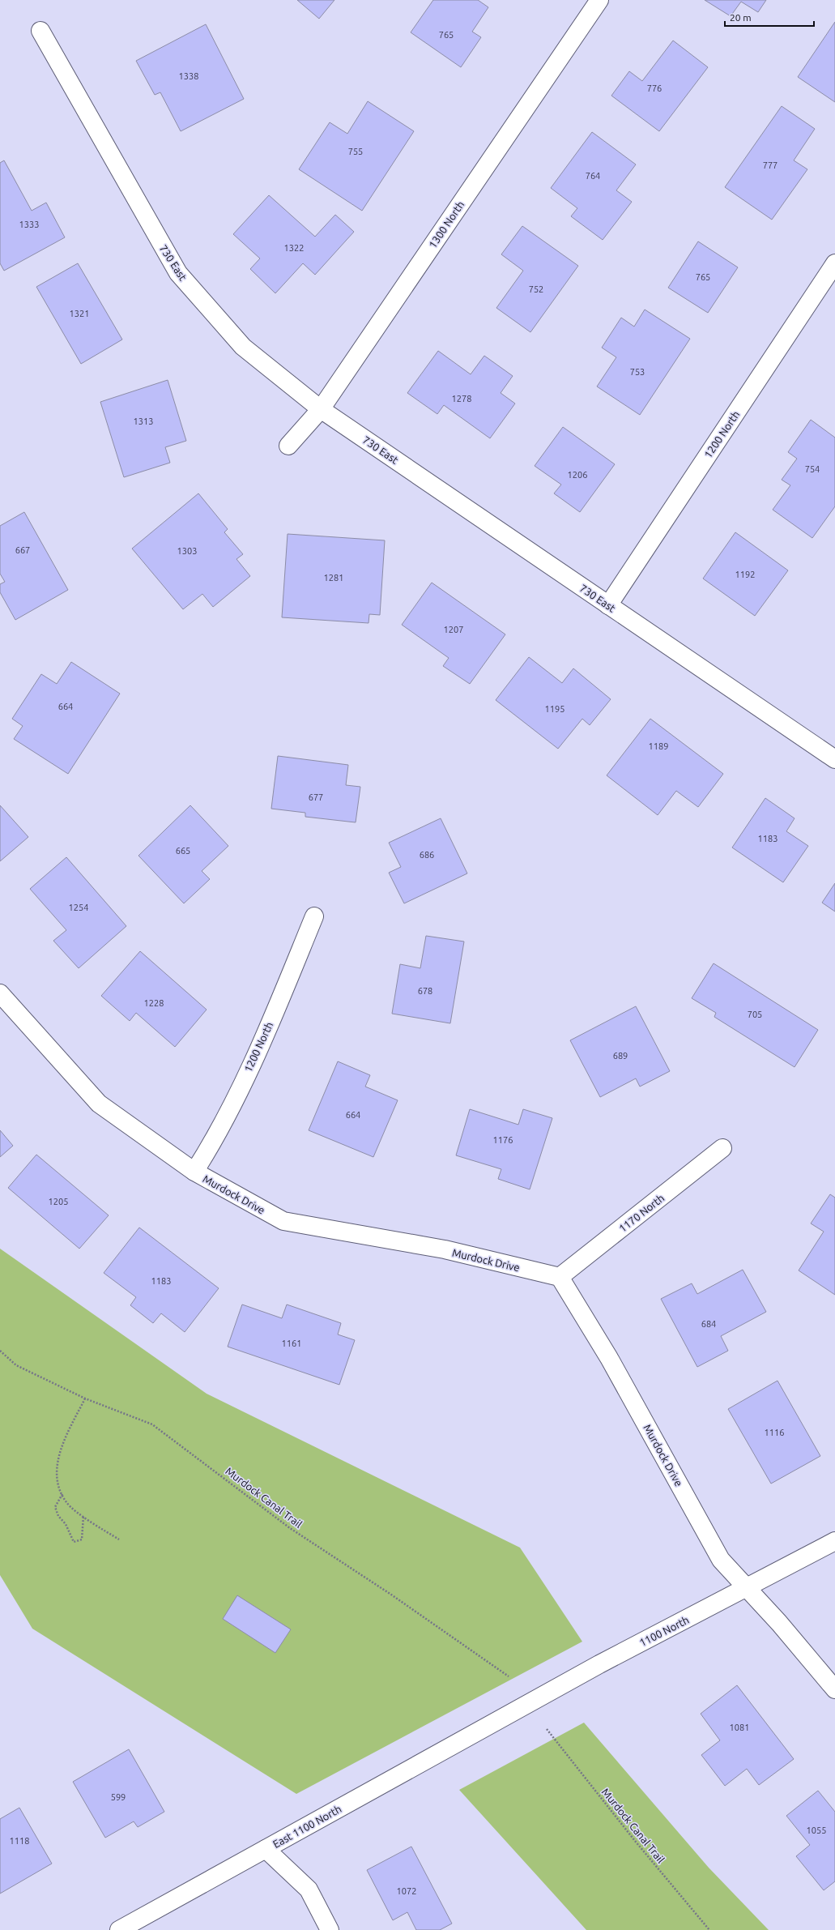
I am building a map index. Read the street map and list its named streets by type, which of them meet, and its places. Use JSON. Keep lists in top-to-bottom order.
{
  "streets": {
    "street": [
      "1300 North",
      "730 East",
      "1200 North",
      "Murdock Drive",
      "1170 North",
      "1100 North",
      "East 1100 North"
    ],
    "path": ["Murdock Canal Trail"]
  },
  "crossings": [
    ["1300 North", "730 East"],
    ["730 East", "1200 North"],
    ["1200 North", "Murdock Drive"],
    ["Murdock Drive", "1170 North"],
    ["Murdock Drive", "1100 North"],
    ["1100 North", "East 1100 North"]
  ],
  "house_numbers": [
    "765",
    "1338",
    "776",
    "755",
    "777",
    "764",
    "1333",
    "1322",
    "765",
    "752",
    "1321",
    "753",
    "1278",
    "1313",
    "754",
    "1206",
    "667",
    "1303",
    "1192",
    "1281",
    "1207",
    "664",
    "1195",
    "1189",
    "677",
    "1183",
    "665",
    "686",
    "1254",
    "678",
    "1228",
    "705",
    "689",
    "664",
    "1176",
    "1205",
    "1183",
    "684",
    "1161",
    "1116",
    "1081",
    "599",
    "1055",
    "1118",
    "1072"
  ],
  "scale_bar": "20 m"
}
